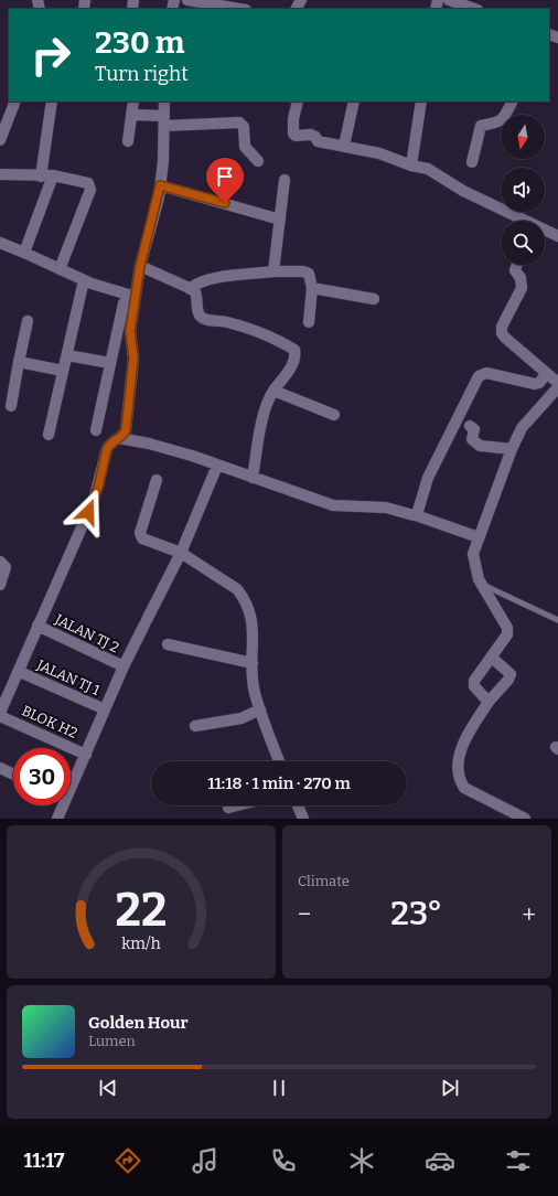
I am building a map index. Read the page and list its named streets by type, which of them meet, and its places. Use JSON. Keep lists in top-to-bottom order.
{
  "streets": {
    "street": ["JALAN TJ 2", "JALAN TJ 1", "BLOK H2"]
  },
  "north": "bottom",
  "page": {
    "turn": ["230 m", "Turn right"],
    "limit": "30",
    "trip": "11:18 · 1 min · 270 m",
    "tile": "Climate",
    "heat": ["−", "23°", "+"],
    "song": ["Golden Hour", "Lumen"],
    "tabs": "11:17",
    "gauge": ["22", "km/h"]
  }
}
